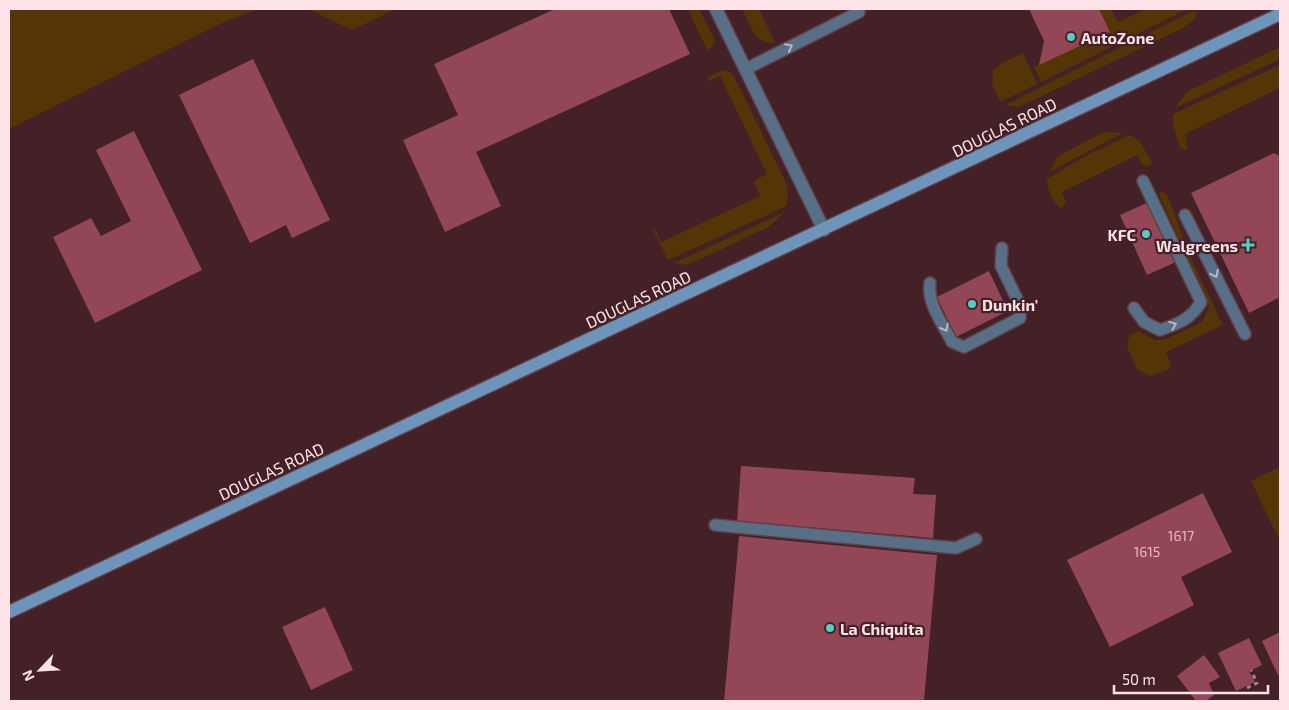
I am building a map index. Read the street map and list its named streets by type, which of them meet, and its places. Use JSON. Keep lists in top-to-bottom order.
{
  "streets": {
    "street": ["DOUGLAS ROAD"]
  },
  "places": {
    "other": [
      "AutoZone",
      "KFC",
      "Dunkin'",
      "La Chiquita"
    ],
    "health": ["Walgreens"]
  },
  "house_numbers": ["1617", "1615"],
  "scale_bar": "50 m",
  "north": "bottom left"
}
